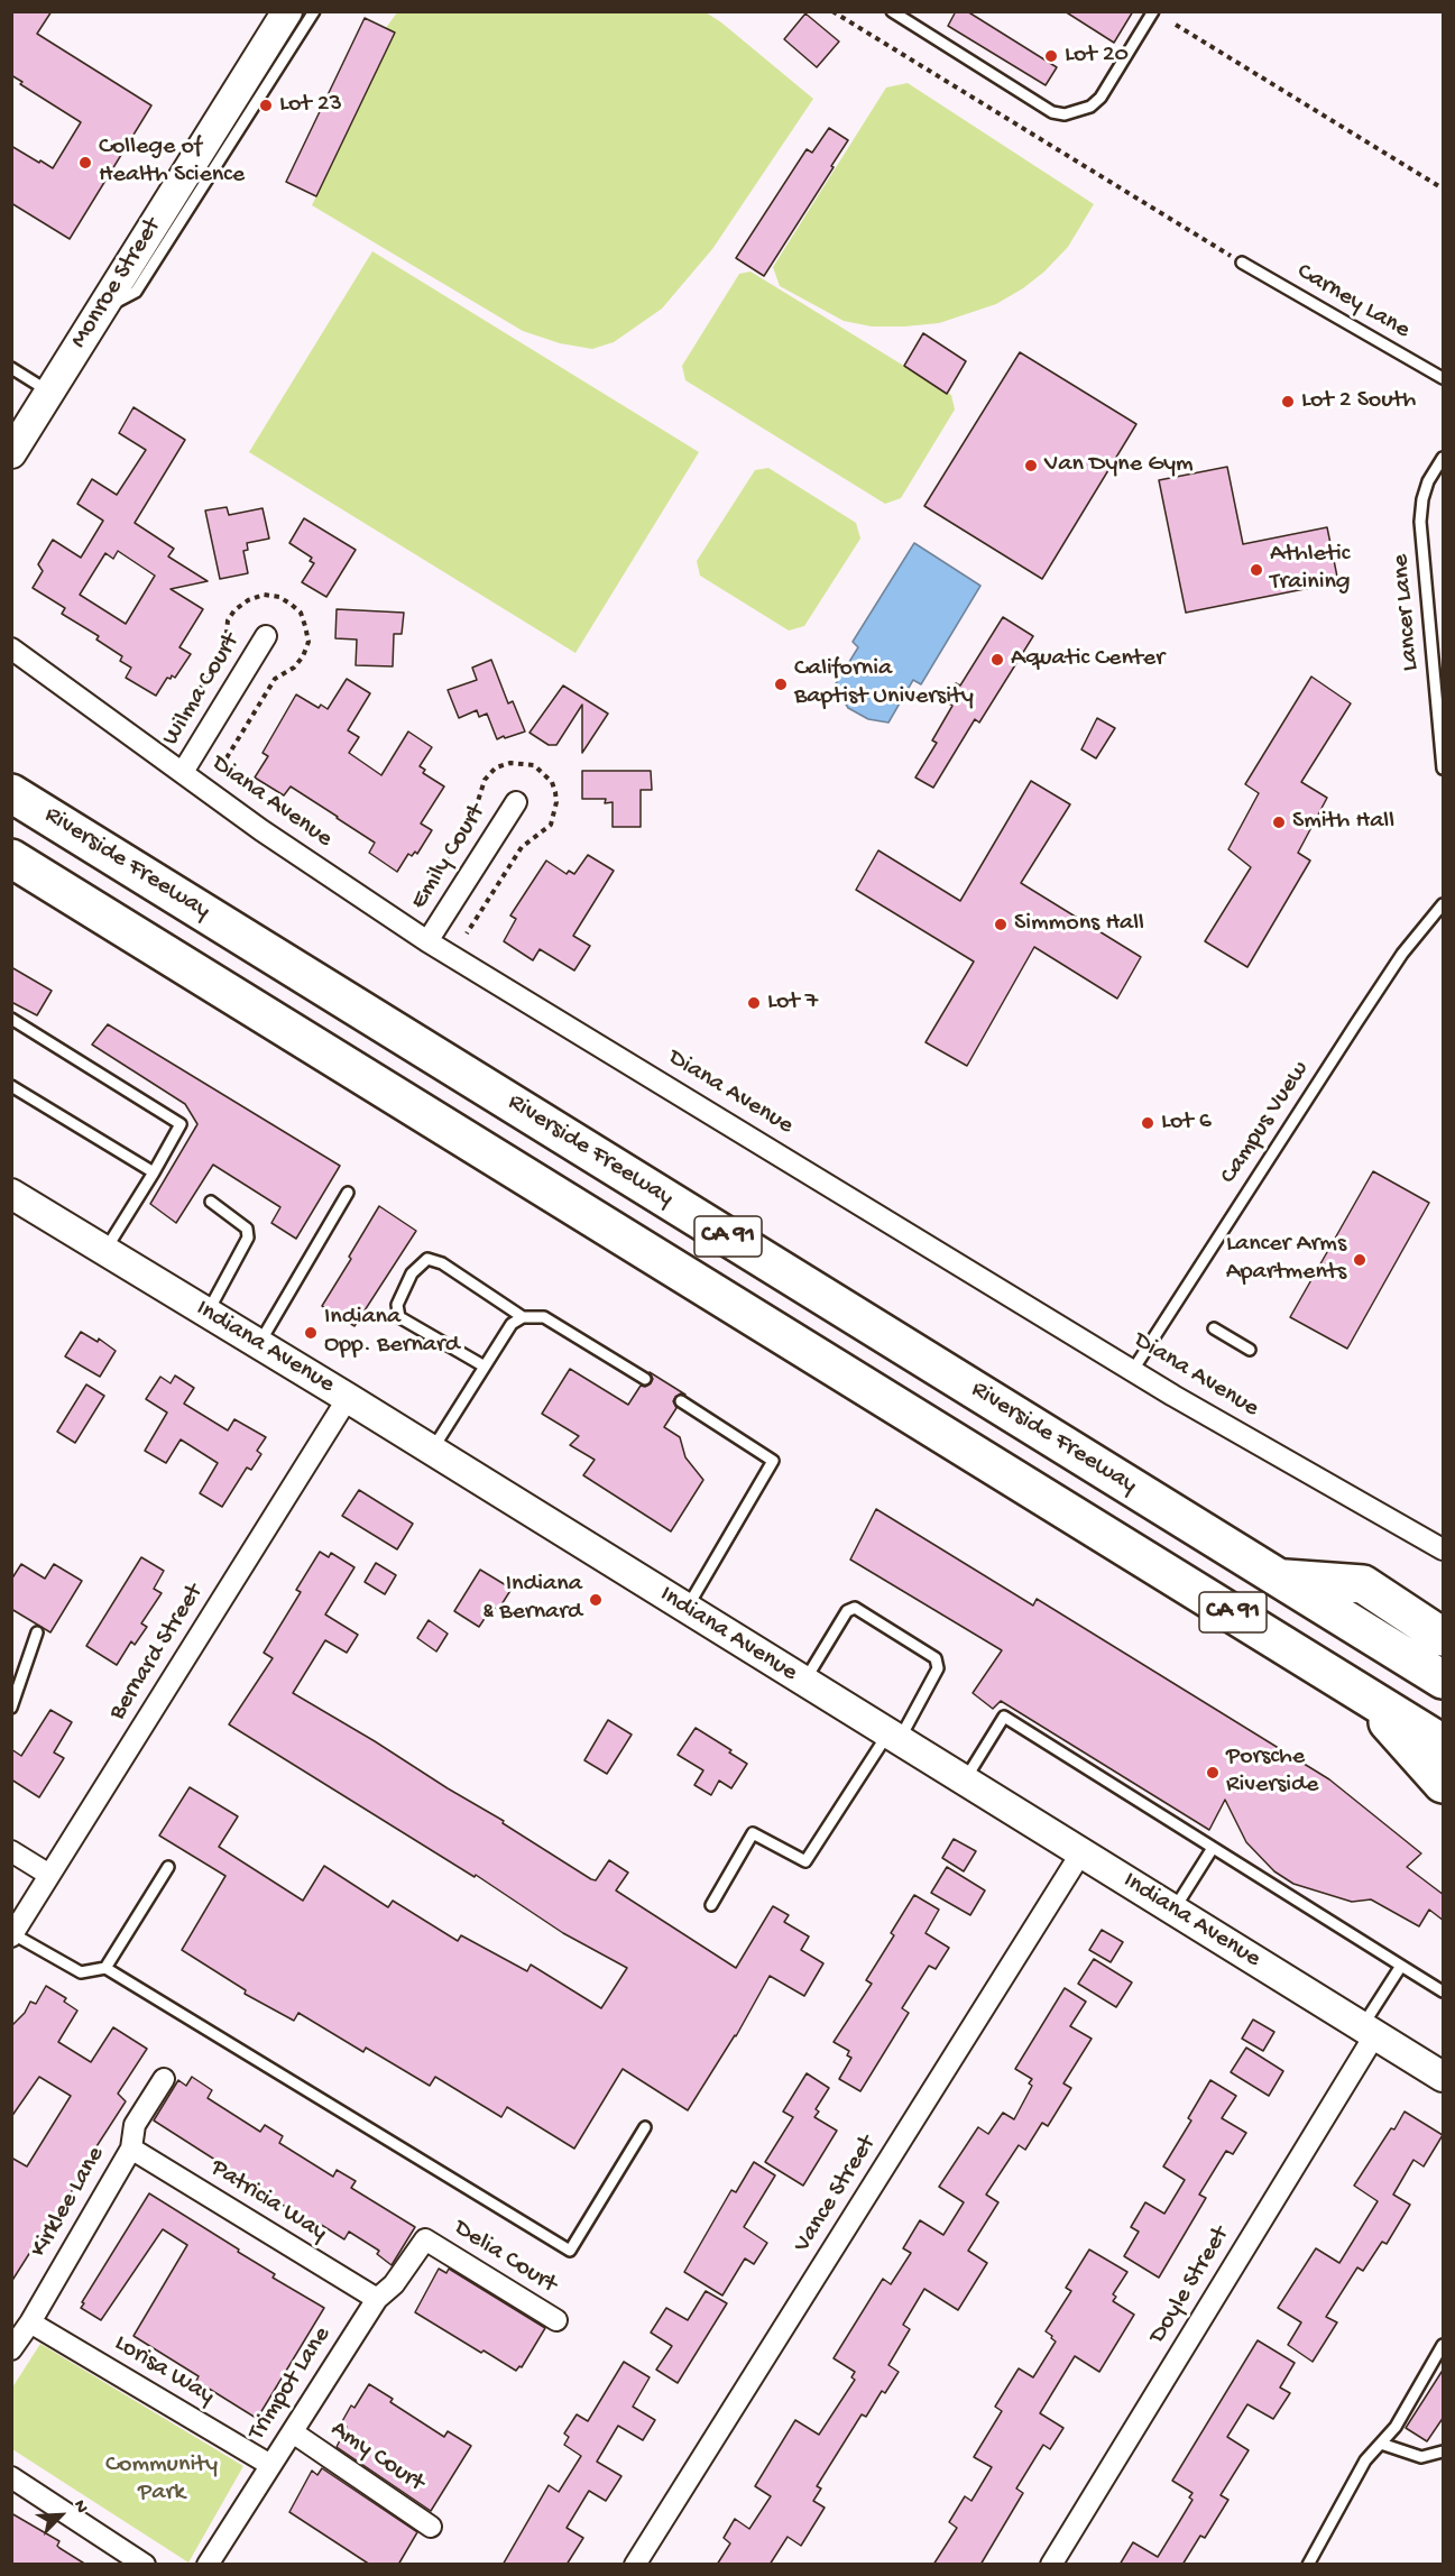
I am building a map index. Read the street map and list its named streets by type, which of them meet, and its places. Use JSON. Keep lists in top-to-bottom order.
{
  "streets": {
    "highway": ["Riverside Freeway", "CA 91"],
    "street": [
      "Monroe Street",
      "Wilma Court",
      "Diana Avenue",
      "Emily Court",
      "Indiana Avenue",
      "Bernard Street",
      "Vance Street",
      "Patricia Way",
      "Kirklee Lane",
      "Delia Court",
      "Doyle Street",
      "Lorisa Way",
      "Trimpot Lane",
      "Amy Court"
    ],
    "lane": ["Carney Lane", "Lancer Lane", "Campus Vuew"]
  },
  "crossings": [
    ["Wilma Court", "Diana Avenue"],
    ["Diana Avenue", "Emily Court"],
    ["Diana Avenue", "Campus Vuew"],
    ["Indiana Avenue", "Bernard Street"],
    ["Indiana Avenue", "Vance Street"],
    ["Indiana Avenue", "Doyle Street"],
    ["Patricia Way", "Kirklee Lane"],
    ["Patricia Way", "Trimpot Lane"],
    ["Kirklee Lane", "Lorisa Way"],
    ["Delia Court", "Trimpot Lane"],
    ["Lorisa Way", "Trimpot Lane"],
    ["Trimpot Lane", "Amy Court"]
  ],
  "parks": ["Community Park"],
  "places": [
    "Lot 20",
    "Lot 23",
    "College of Health Science",
    "Lot 2 South",
    "Van Dyne Gym",
    "Athletic Training",
    "Aquatic Center",
    "California Baptist University",
    "Smith Hall",
    "Simmons Hall",
    "Lot 7",
    "Lot 6",
    "Lancer Arms Apartments",
    "Indiana Opp. Bernard",
    "Indiana & Bernard",
    "Porsche Riverside"
  ],
  "north": "top right"
}
